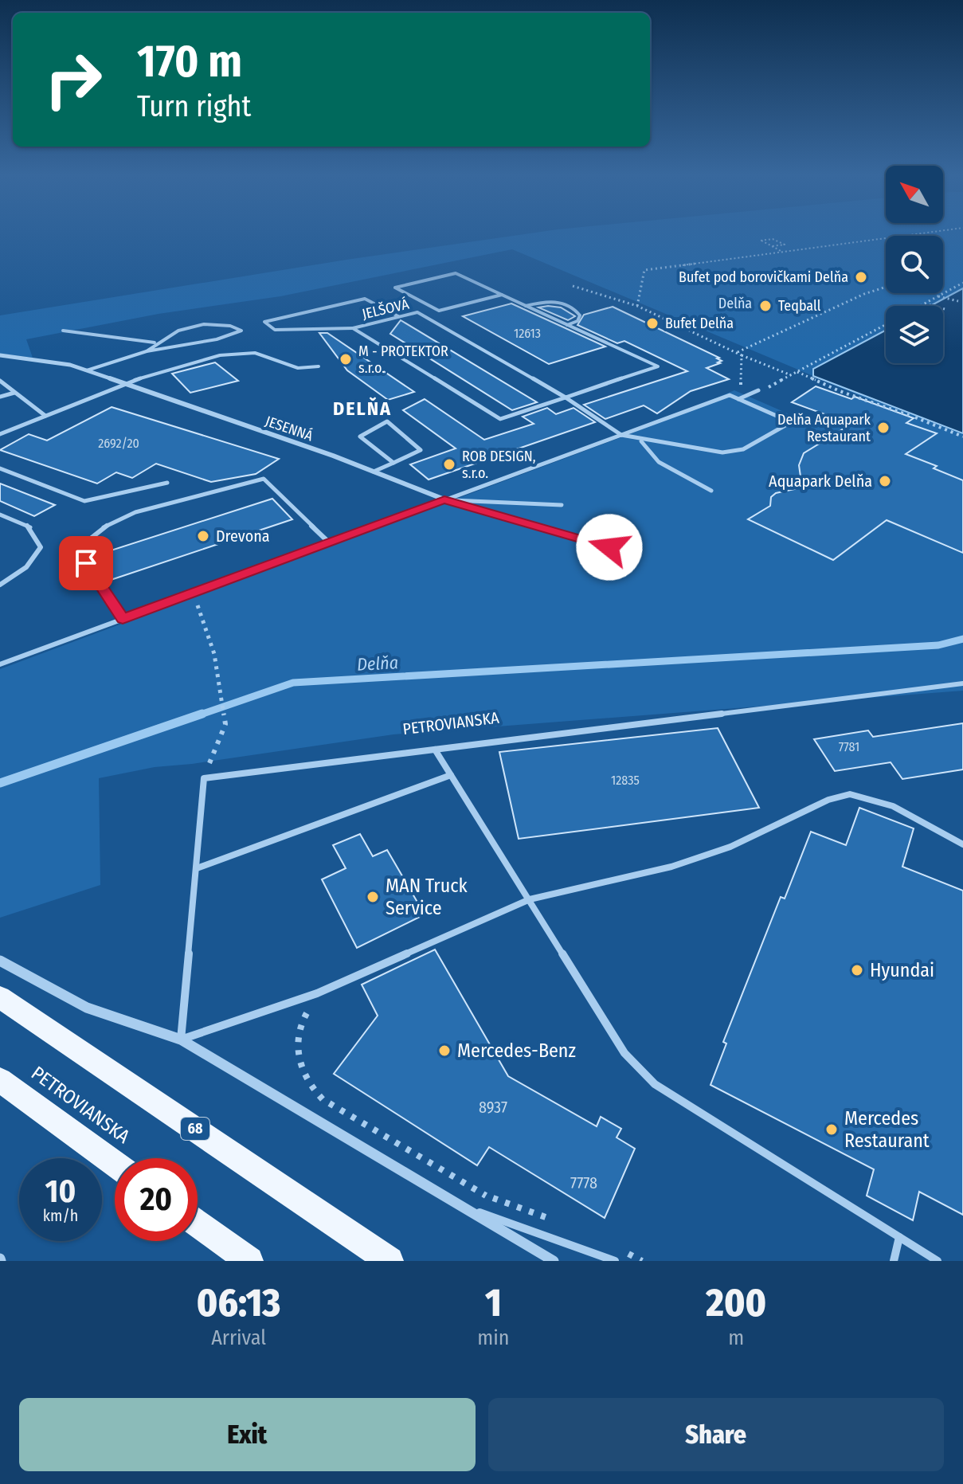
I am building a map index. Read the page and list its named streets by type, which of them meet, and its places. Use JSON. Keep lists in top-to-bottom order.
{
  "streets": {
    "main road": ["PETROVIANSKA", "68"],
    "street": ["JESENNÁ"],
    "lane": ["JELŠOVÁ"]
  },
  "districts": ["DELŇA"],
  "water": ["Delňa"],
  "parks": ["Delňa"],
  "places": [
    "Bufet pod borovičkami Delňa",
    "Teqball",
    "Bufet Delňa",
    "M - PROTEKTOR s.r.o.",
    "Delňa Aquapark Restaurant",
    "ROB DESIGN, s.r.o.",
    "Aquapark Delňa",
    "Drevona",
    "MAN Truck Service",
    "Hyundai",
    "Mercedes-Benz",
    "Mercedes Restaurant"
  ],
  "house_numbers": [
    "12613",
    "2692/20",
    "7781",
    "12835",
    "8937",
    "7778"
  ],
  "north": "top left",
  "page": {
    "turn": ["170 m", "Turn right"],
    "speed": "10 km/h",
    "limit": "20",
    "eta": [
      "06:13",
      "Arrival",
      "1",
      "min",
      "200",
      "m"
    ],
    "buttons": ["Exit", "Share"]
  }
}
